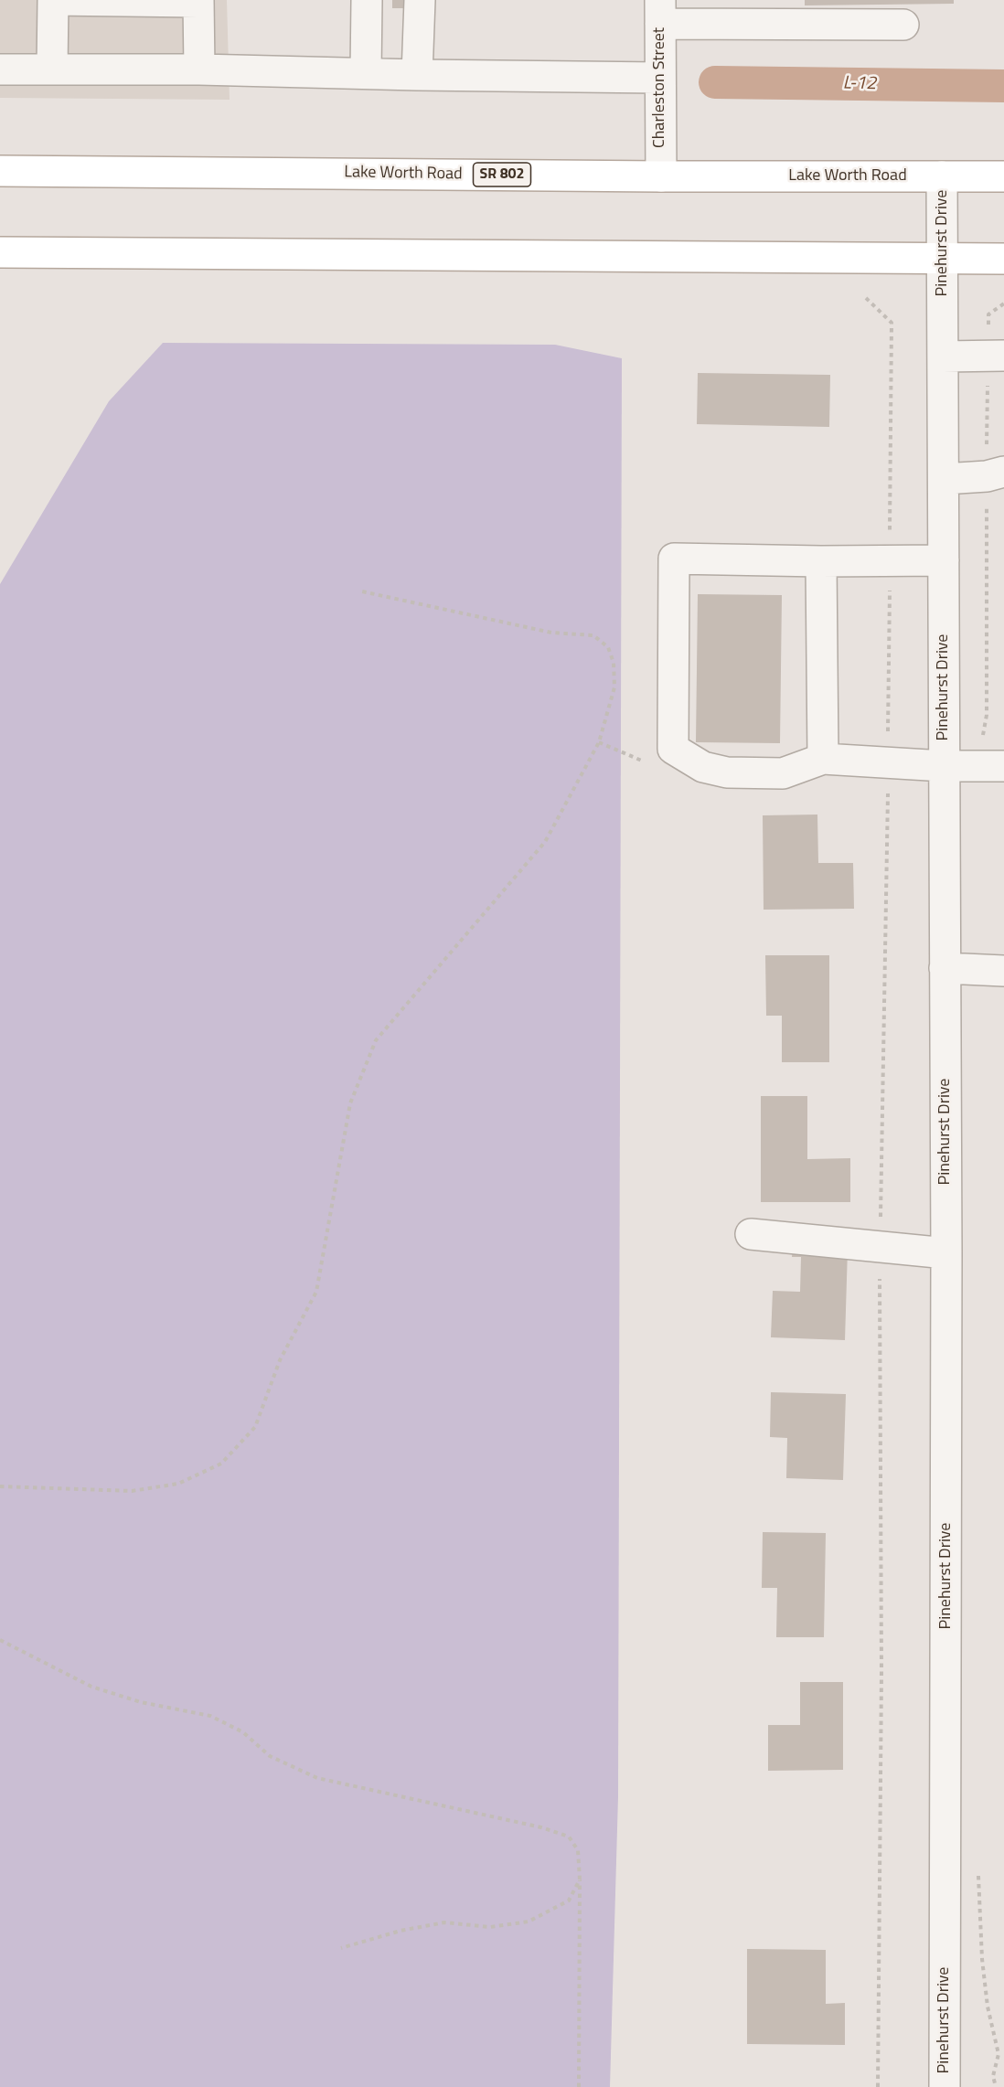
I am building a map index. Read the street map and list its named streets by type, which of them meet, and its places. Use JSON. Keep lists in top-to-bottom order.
{
  "streets": {
    "main road": ["Lake Worth Road", "SR 802"],
    "street": ["Charleston Street", "Pinehurst Drive"]
  },
  "crossings": [
    ["Charleston Street", "Lake Worth Road"],
    ["Lake Worth Road", "Pinehurst Drive"]
  ],
  "water": ["L-12"]
}
